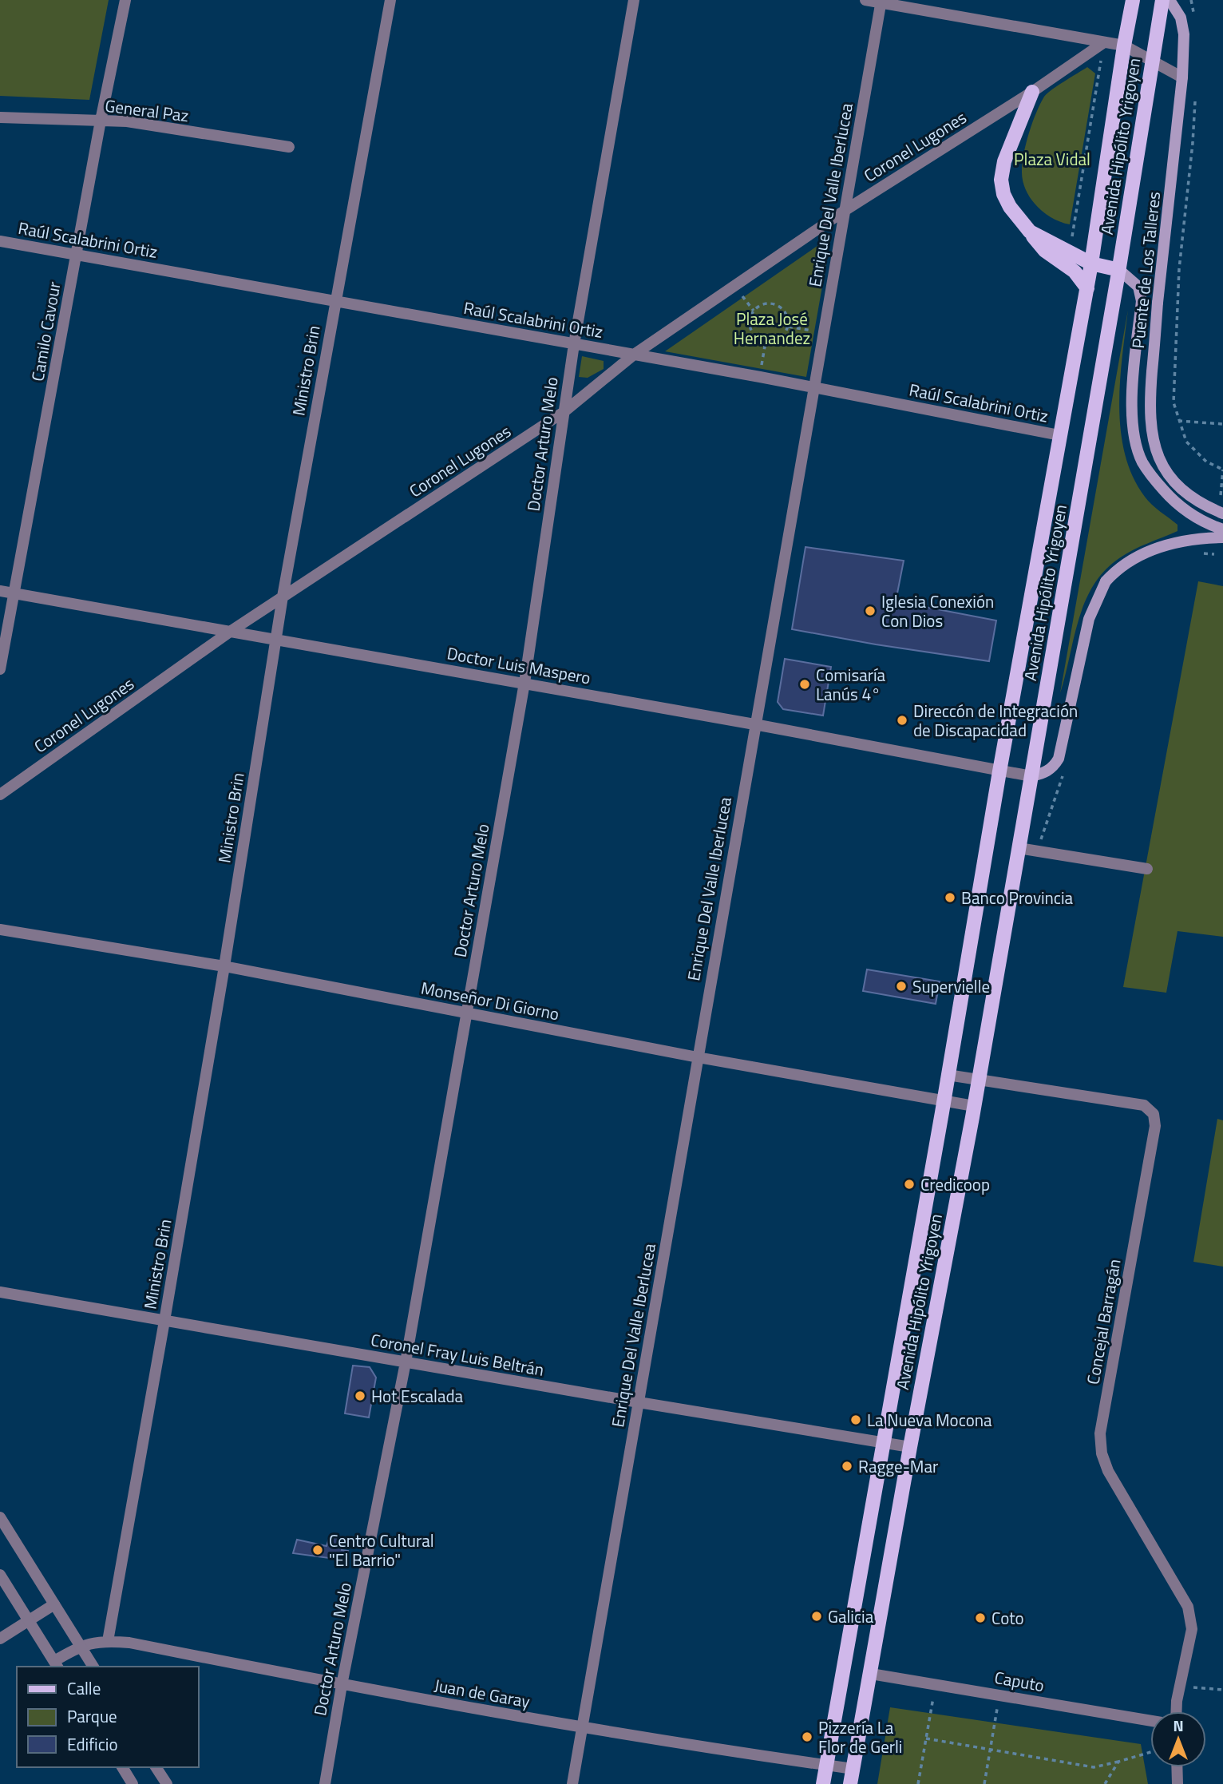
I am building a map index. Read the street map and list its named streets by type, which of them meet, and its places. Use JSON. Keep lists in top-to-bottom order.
{
  "streets": {
    "main road": ["Avenida Hipólito Yrigoyen", "Puente de Los Talleres"],
    "street": [
      "General Paz",
      "Coronel Lugones",
      "Enrique Del Valle Iberlucea",
      "Raúl Scalabrini Ortiz",
      "Camilo Cavour",
      "Ministro Brin",
      "Doctor Arturo Melo",
      "Doctor Luis Maspero",
      "Monseñor Di Giorno",
      "Concejal Barragán",
      "Coronel Fray Luis Beltrán",
      "Caputo",
      "Juan de Garay"
    ]
  },
  "crossings": [
    ["General Paz", "Camilo Cavour"],
    ["Coronel Lugones", "Enrique Del Valle Iberlucea"],
    ["Coronel Lugones", "Raúl Scalabrini Ortiz"],
    ["Coronel Lugones", "Ministro Brin"],
    ["Coronel Lugones", "Doctor Arturo Melo"],
    ["Coronel Lugones", "Doctor Luis Maspero"],
    ["Avenida Hipólito Yrigoyen", "Raúl Scalabrini Ortiz"],
    ["Avenida Hipólito Yrigoyen", "Puente de Los Talleres"],
    ["Avenida Hipólito Yrigoyen", "Doctor Luis Maspero"],
    ["Avenida Hipólito Yrigoyen", "Monseñor Di Giorno"],
    ["Avenida Hipólito Yrigoyen", "Concejal Barragán"],
    ["Avenida Hipólito Yrigoyen", "Coronel Fray Luis Beltrán"],
    ["Avenida Hipólito Yrigoyen", "Caputo"],
    ["Avenida Hipólito Yrigoyen", "Juan de Garay"],
    ["Enrique Del Valle Iberlucea", "Raúl Scalabrini Ortiz"],
    ["Enrique Del Valle Iberlucea", "Doctor Luis Maspero"],
    ["Enrique Del Valle Iberlucea", "Monseñor Di Giorno"],
    ["Enrique Del Valle Iberlucea", "Coronel Fray Luis Beltrán"],
    ["Enrique Del Valle Iberlucea", "Juan de Garay"],
    ["Raúl Scalabrini Ortiz", "Camilo Cavour"],
    ["Raúl Scalabrini Ortiz", "Ministro Brin"],
    ["Raúl Scalabrini Ortiz", "Doctor Arturo Melo"],
    ["Camilo Cavour", "Doctor Luis Maspero"],
    ["Ministro Brin", "Doctor Luis Maspero"],
    ["Ministro Brin", "Monseñor Di Giorno"],
    ["Ministro Brin", "Coronel Fray Luis Beltrán"],
    ["Ministro Brin", "Juan de Garay"],
    ["Doctor Arturo Melo", "Doctor Luis Maspero"],
    ["Doctor Arturo Melo", "Monseñor Di Giorno"],
    ["Doctor Arturo Melo", "Coronel Fray Luis Beltrán"],
    ["Doctor Arturo Melo", "Juan de Garay"]
  ],
  "parks": ["Plaza Vidal", "Plaza José Hernandez"],
  "places": [
    "Iglesia Conexión Con Dios",
    "Comisaría Lanús 4°",
    "Direccón de Integración de Discapacidad",
    "Banco Provincia",
    "Supervielle",
    "Credicoop",
    "Hot Escalada",
    "La Nueva Mocona",
    "Ragge-Mar",
    "Centro Cultural \"El Barrio\"",
    "Galicia",
    "Coto",
    "Pizzería La Flor de Gerli"
  ],
  "legend": ["Calle", "Parque", "Edificio"],
  "north": "top"
}
